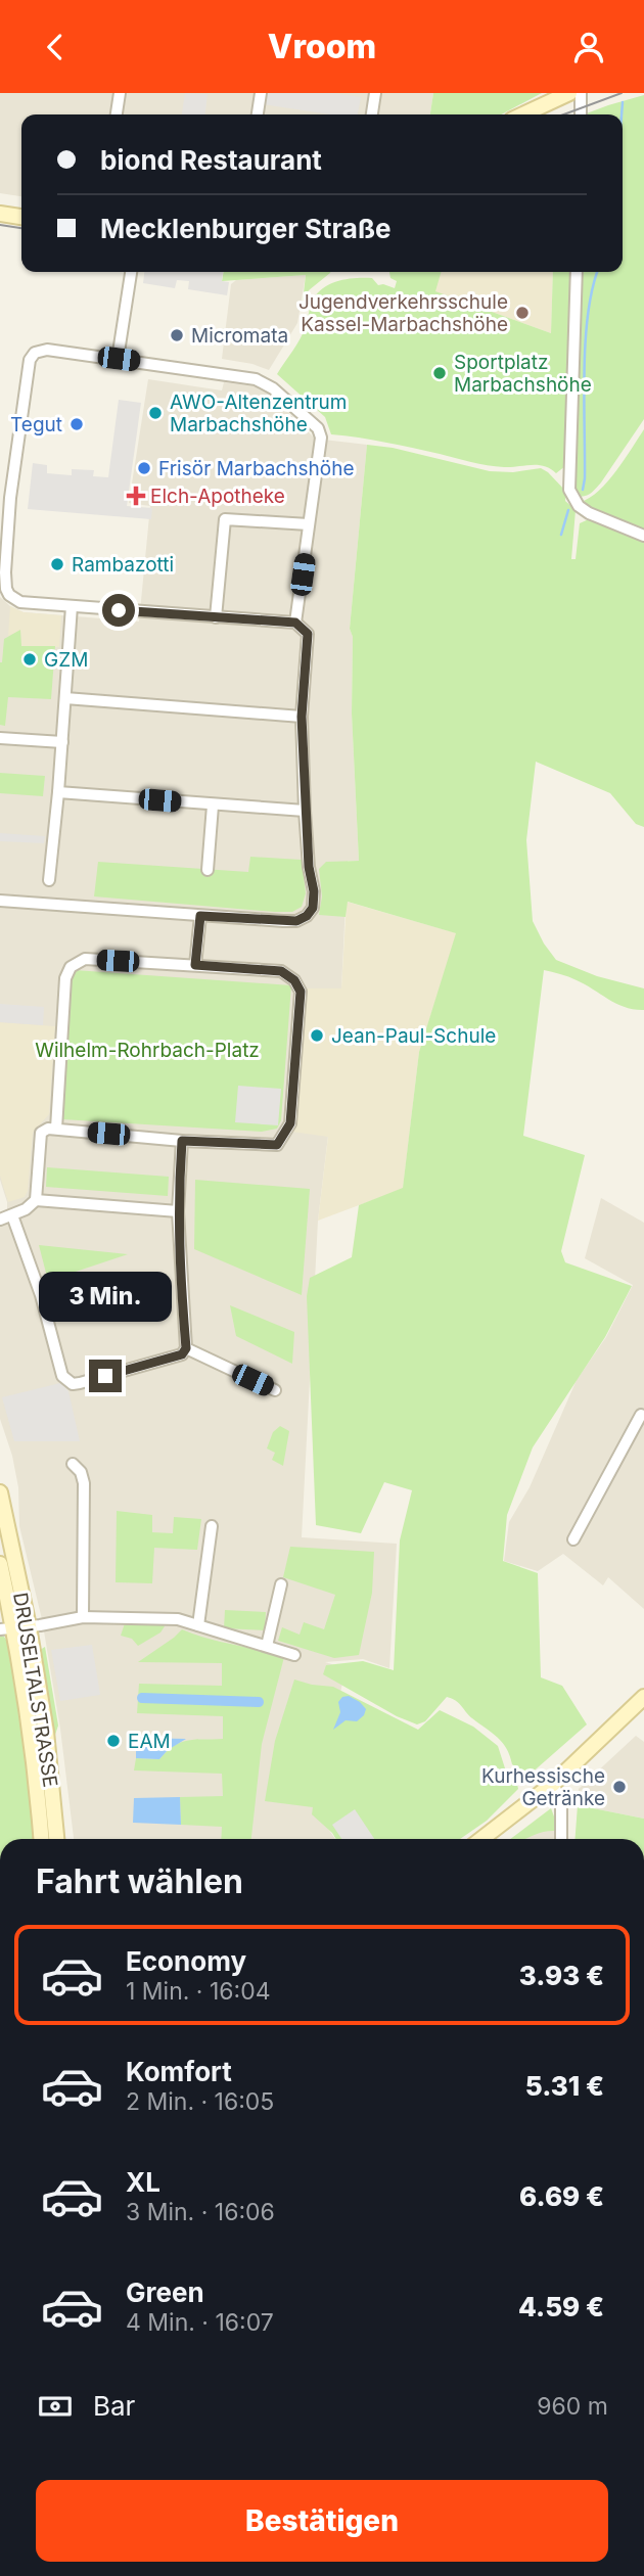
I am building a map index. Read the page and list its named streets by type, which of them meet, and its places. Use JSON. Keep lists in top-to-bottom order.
{
  "streets": {
    "main road": ["DRUSELTALSTRASSE"]
  },
  "parks": ["Wilhelm-Rohrbach-Platz"],
  "places": {
    "other": [
      "Jugendverkehrsschule Kassel-Marbachshöhe",
      "Micromata",
      "Sportplatz Marbachshöhe",
      "AWO-Altenzentrum Marbachshöhe",
      "Tegut",
      "Frisör Marbachshöhe",
      "Rambazotti",
      "GZM",
      "Jean-Paul-Schule",
      "EAM",
      "Kurhessische Getränke"
    ],
    "health": ["Elch-Apotheke"]
  },
  "page": {
    "header": "Vroom",
    "banner": ["biond Restaurant", "Mecklenburger Straße"],
    "bubble": "3 Min.",
    "heading": "Fahrt wählen",
    "list": [
      {
        "name": "Economy",
        "note": "1 Min. · 16:04",
        "value": "3.93 €"
      },
      {
        "name": "Komfort",
        "note": "2 Min. · 16:05",
        "value": "5.31 €"
      },
      {
        "name": "XL",
        "note": "3 Min. · 16:06",
        "value": "6.69 €"
      },
      {
        "name": "Green",
        "note": "4 Min. · 16:07",
        "value": "4.59 €"
      }
    ],
    "pay": ["Bar", "960 m"],
    "buttons": "Bestätigen"
  }
}
